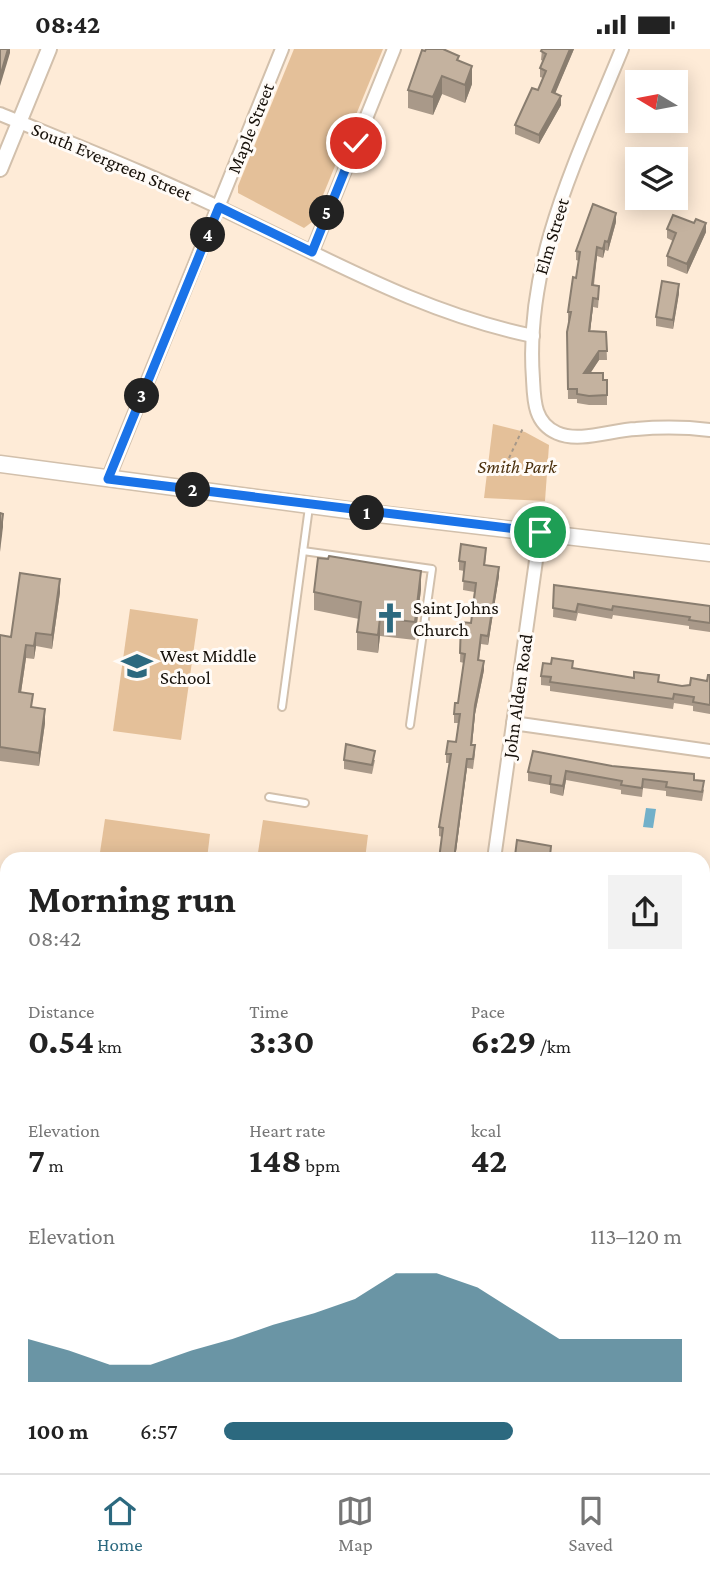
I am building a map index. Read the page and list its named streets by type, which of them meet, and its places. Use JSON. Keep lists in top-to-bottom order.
{
  "streets": {
    "street": [
      "Maple Street",
      "South Evergreen Street",
      "Elm Street",
      "John Alden Road"
    ]
  },
  "crossings": [
    ["Maple Street", "South Evergreen Street"],
    ["South Evergreen Street", "Elm Street"]
  ],
  "parks": ["Smith Park"],
  "places": {
    "church": ["Saint Johns Church"],
    "school or university": ["West Middle School"]
  },
  "north": "left",
  "page": {
    "status": "08:42",
    "pins": [
      "5",
      "4",
      "3",
      "2",
      "1"
    ],
    "heading": ["Morning run", "08:42"],
    "stats": [
      ["Distance", "0.54 km"],
      ["Time", "3:30"],
      ["Pace", "6:29 /km"],
      ["Elevation", "7 m"],
      ["Heart rate", "148 bpm"],
      ["kcal", "42"]
    ],
    "chart": ["Elevation", "113–120 m"],
    "list": [
      {
        "name": "100 m",
        "note": "6:57"
      }
    ],
    "tabs": ["Home", "Map", "Saved"]
  }
}
